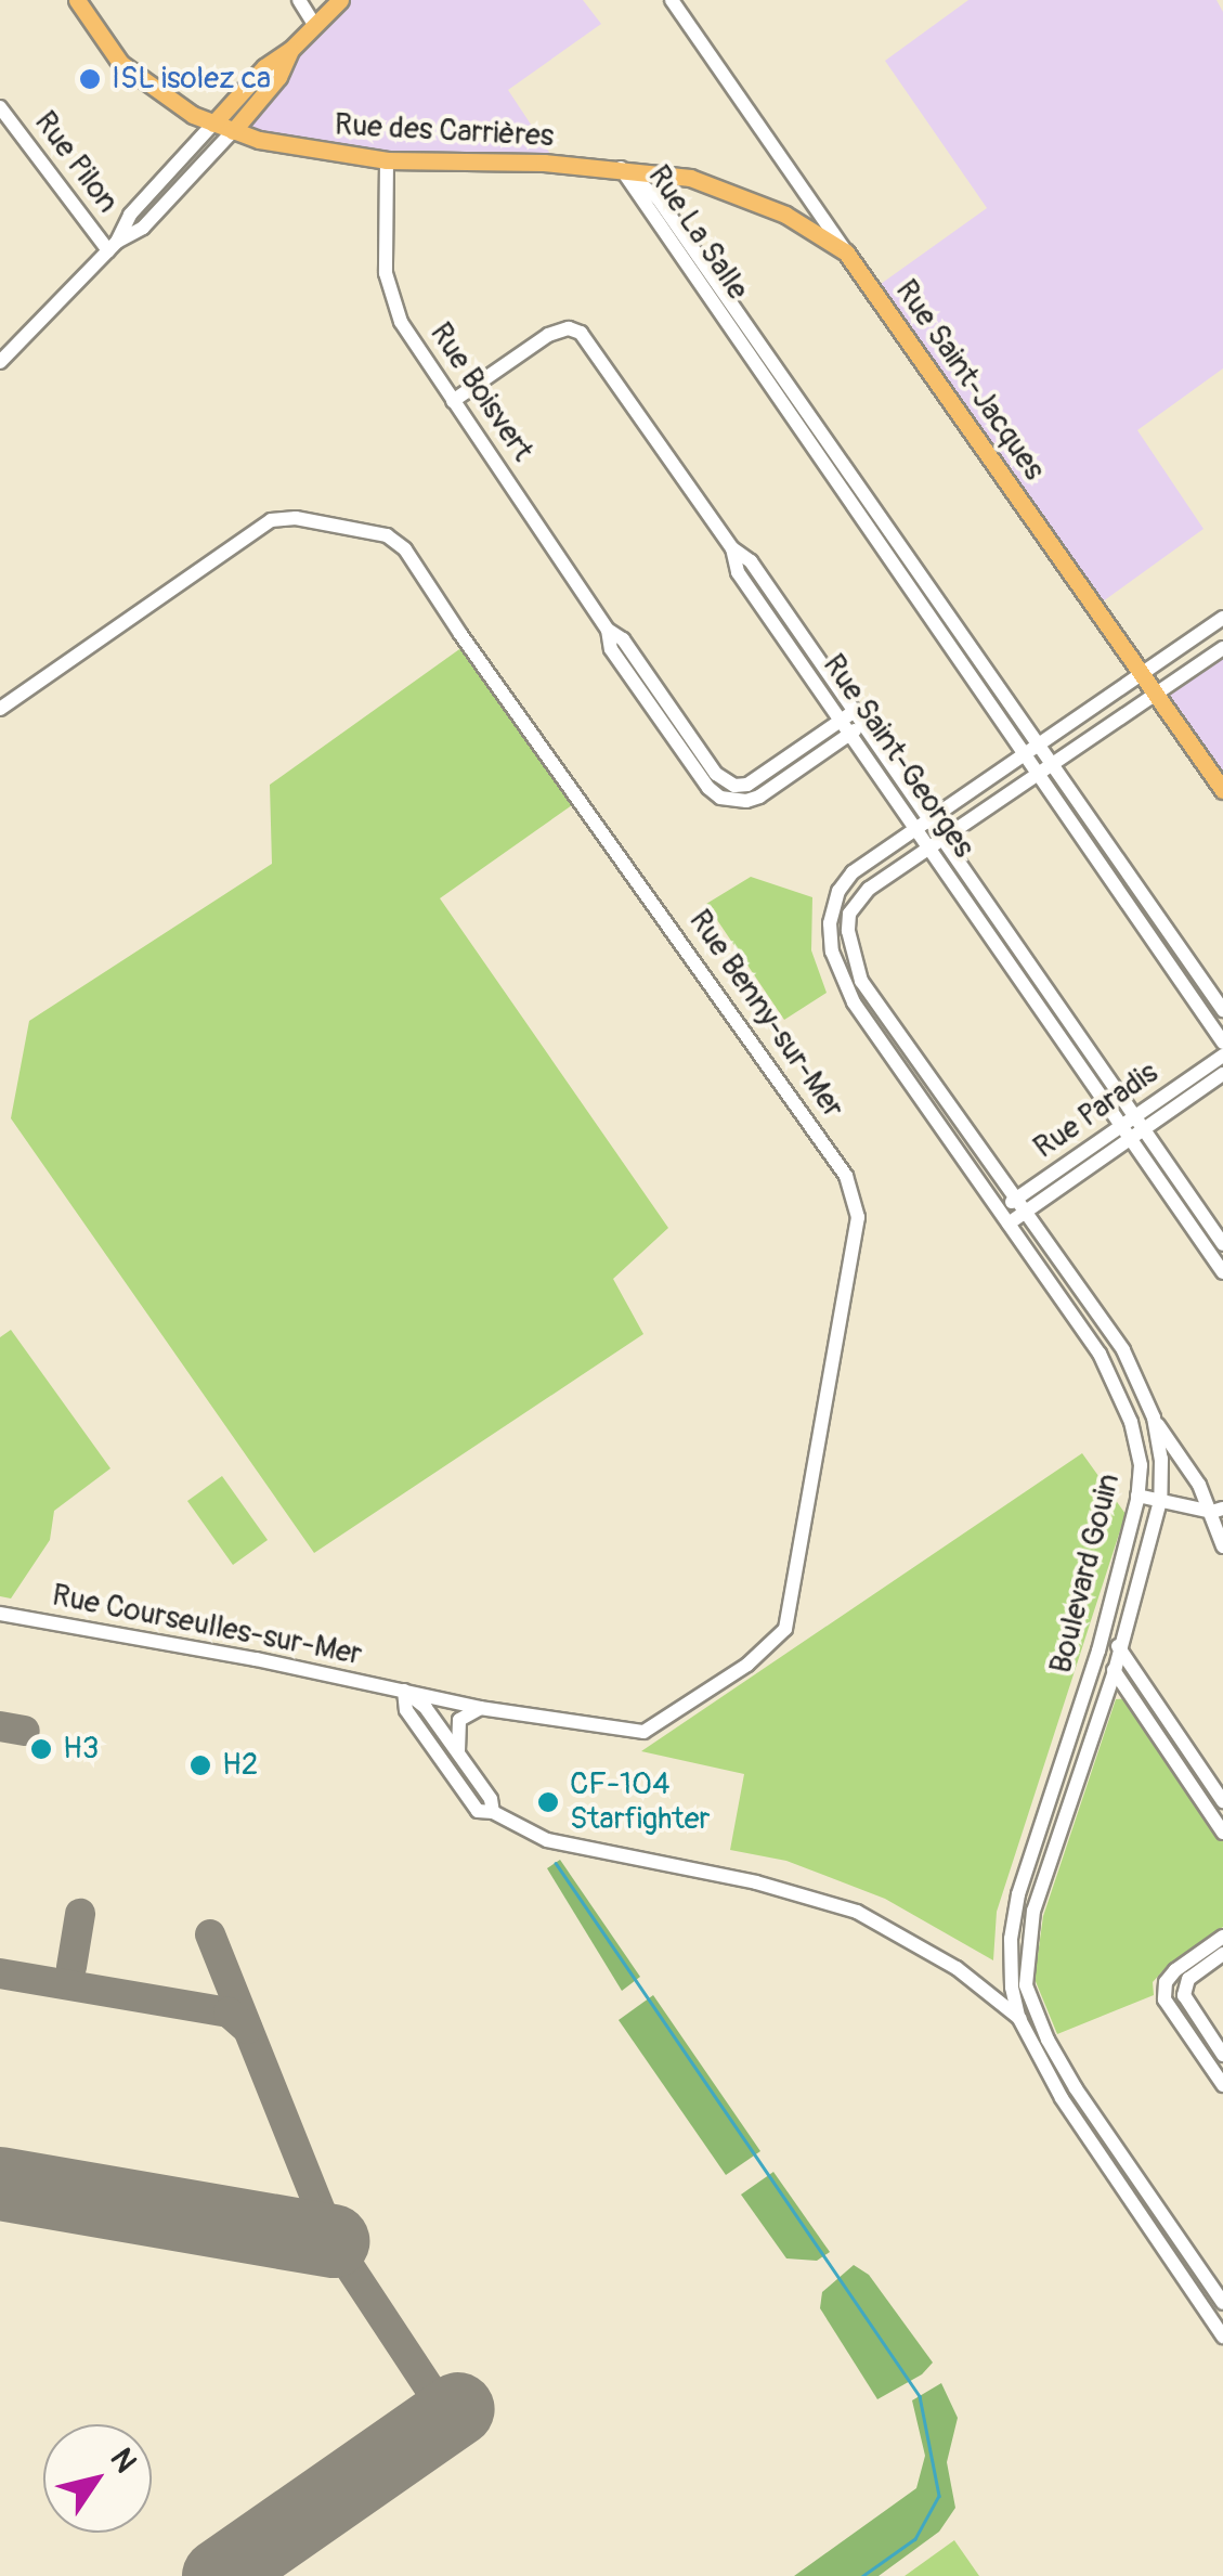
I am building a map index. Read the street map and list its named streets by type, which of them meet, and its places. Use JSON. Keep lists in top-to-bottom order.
{
  "streets": {
    "main road": ["Rue des Carrières", "Rue Saint-Jacques"],
    "street": [
      "Rue Pilon",
      "Rue La Salle",
      "Rue Boisvert",
      "Rue Saint-Georges",
      "Rue Benny-sur-Mer",
      "Rue Paradis",
      "Boulevard Gouin",
      "Rue Courseulles-sur-Mer"
    ]
  },
  "crossings": [
    ["Rue des Carrières", "Rue La Salle"],
    ["Rue des Carrières", "Rue Saint-Jacques"],
    ["Rue des Carrières", "Rue Boisvert"],
    ["Rue La Salle", "Boulevard Gouin"],
    ["Rue Saint-Jacques", "Boulevard Gouin"],
    ["Rue Boisvert", "Rue Saint-Georges"],
    ["Rue Saint-Georges", "Rue Paradis"],
    ["Rue Saint-Georges", "Boulevard Gouin"],
    ["Rue Benny-sur-Mer", "Rue Courseulles-sur-Mer"],
    ["Rue Paradis", "Boulevard Gouin"]
  ],
  "places": [
    "ISL isolez ca",
    "H3",
    "H2",
    "CF-104 Starfighter"
  ],
  "north": "top right"
}
